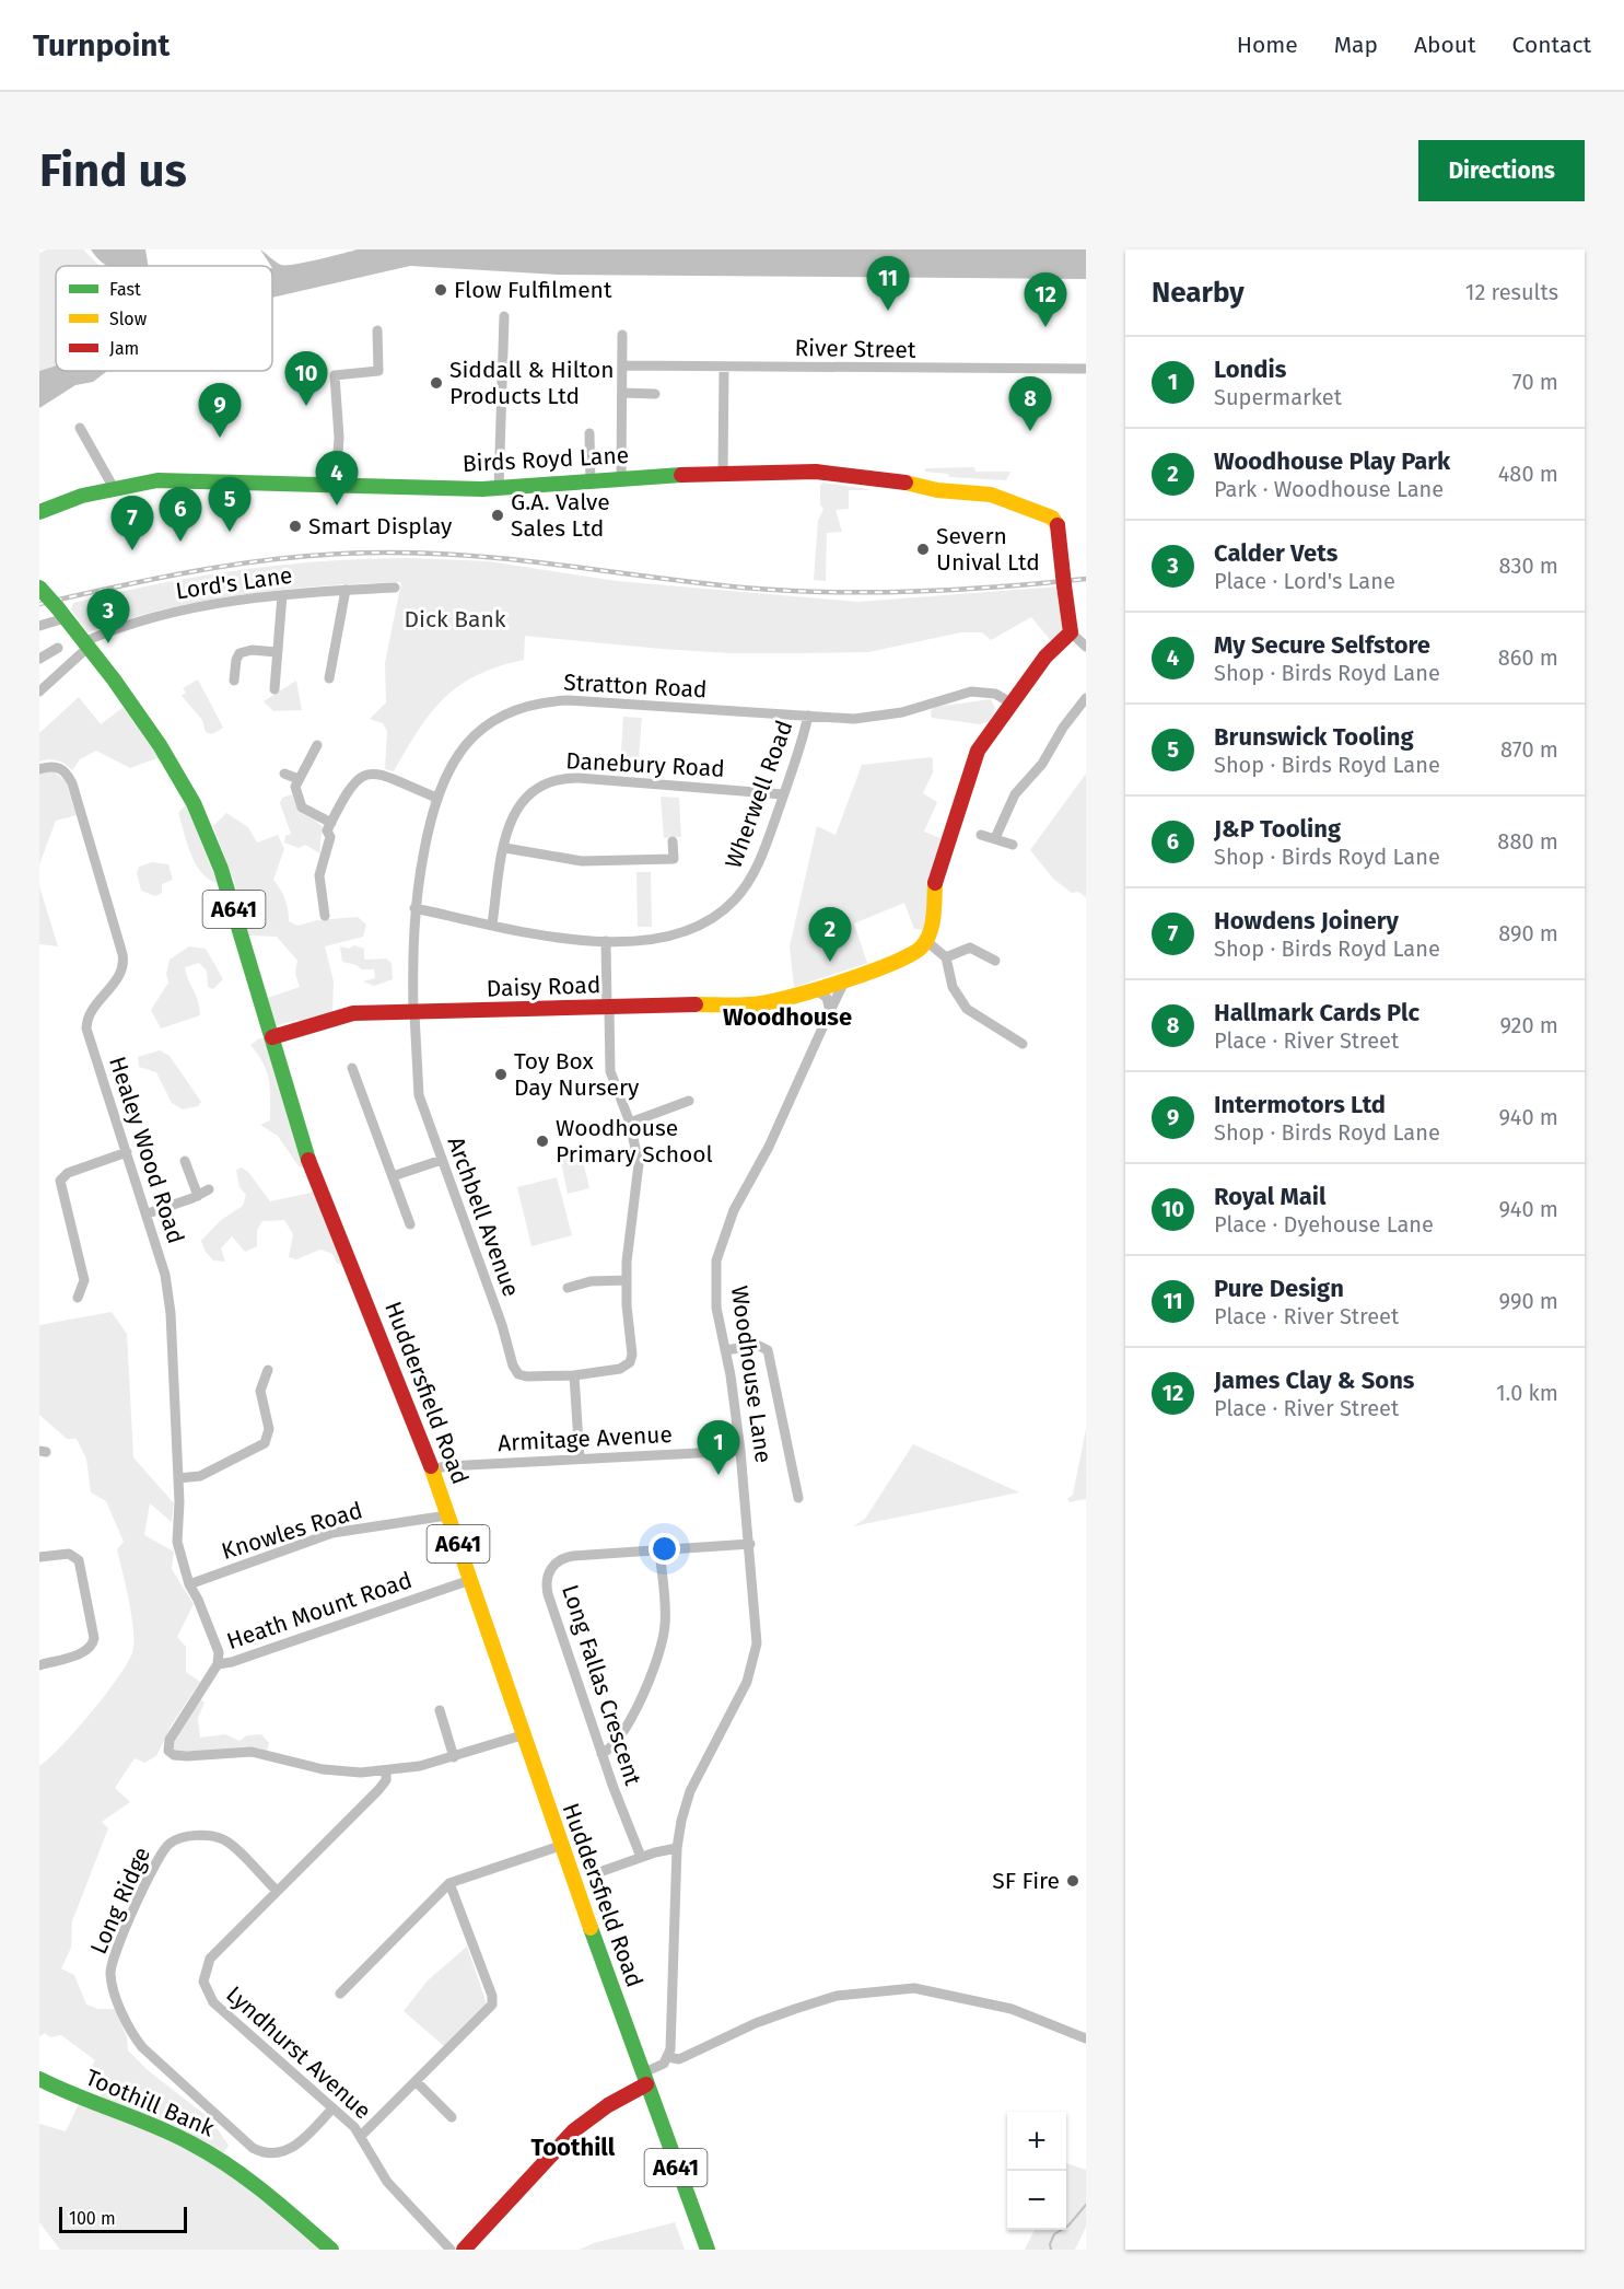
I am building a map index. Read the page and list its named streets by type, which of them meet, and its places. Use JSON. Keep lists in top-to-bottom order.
{
  "streets": {
    "street": [
      "River Street",
      "Birds Royd Lane",
      "Lord's Lane",
      "Stratton Road",
      "Danebury Road",
      "Wherwell Road",
      "A641",
      "Daisy Road",
      "Healey Wood Road",
      "Archbell Avenue",
      "Woodhouse Lane",
      "Huddersfield Road",
      "Armitage Avenue",
      "Knowles Road",
      "Heath Mount Road",
      "Long Fallas Crescent",
      "Long Ridge",
      "Lyndhurst Avenue",
      "Toothill Bank"
    ]
  },
  "crossings": [
    ["Lord's Lane", "Huddersfield Road"],
    ["Stratton Road", "Wherwell Road"],
    ["Stratton Road", "Daisy Road"],
    ["Stratton Road", "Archbell Avenue"],
    ["Danebury Road", "Wherwell Road"],
    ["Daisy Road", "Archbell Avenue"],
    ["Daisy Road", "Huddersfield Road"],
    ["Healey Wood Road", "Knowles Road"],
    ["Healey Wood Road", "Heath Mount Road"],
    ["Woodhouse Lane", "Armitage Avenue"],
    ["Woodhouse Lane", "Long Fallas Crescent"],
    ["Huddersfield Road", "Armitage Avenue"],
    ["Huddersfield Road", "Knowles Road"],
    ["Huddersfield Road", "Heath Mount Road"],
    ["Long Ridge", "Lyndhurst Avenue"]
  ],
  "districts": ["Woodhouse", "Toothill"],
  "parks": ["Dick Bank"],
  "places": [
    "Flow Fulfilment",
    "Siddall & Hilton Products Ltd",
    "G.A. Valve Sales Ltd",
    "Smart Display",
    "Severn Unival Ltd",
    "Toy Box Day Nursery",
    "Woodhouse Primary School",
    "SF Fire"
  ],
  "legend": ["Fast", "Slow", "Jam"],
  "scale_bar": "100 m",
  "page": {
    "header": "Turnpoint",
    "nav": [
      "Home",
      "Map",
      "About",
      "Contact"
    ],
    "buttons": "Directions",
    "title": "Find us",
    "heading": ["Nearby", "12 results"],
    "pins": [
      "11",
      "12",
      "10",
      "8",
      "9",
      "4",
      "5",
      "6",
      "7",
      "3",
      "2",
      "1"
    ],
    "list": [
      {
        "mark": "1",
        "name": "Londis",
        "note": "Supermarket",
        "value": "70 m"
      },
      {
        "mark": "2",
        "name": "Woodhouse Play Park",
        "note": "Park · Woodhouse Lane",
        "value": "480 m"
      },
      {
        "mark": "3",
        "name": "Calder Vets",
        "note": "Place · Lord's Lane",
        "value": "830 m"
      },
      {
        "mark": "4",
        "name": "My Secure Selfstore",
        "note": "Shop · Birds Royd Lane",
        "value": "860 m"
      },
      {
        "mark": "5",
        "name": "Brunswick Tooling",
        "note": "Shop · Birds Royd Lane",
        "value": "870 m"
      },
      {
        "mark": "6",
        "name": "J&P Tooling",
        "note": "Shop · Birds Royd Lane",
        "value": "880 m"
      },
      {
        "mark": "7",
        "name": "Howdens Joinery",
        "note": "Shop · Birds Royd Lane",
        "value": "890 m"
      },
      {
        "mark": "8",
        "name": "Hallmark Cards Plc",
        "note": "Place · River Street",
        "value": "920 m"
      },
      {
        "mark": "9",
        "name": "Intermotors Ltd",
        "note": "Shop · Birds Royd Lane",
        "value": "940 m"
      },
      {
        "mark": "10",
        "name": "Royal Mail",
        "note": "Place · Dyehouse Lane",
        "value": "940 m"
      },
      {
        "mark": "11",
        "name": "Pure Design",
        "note": "Place · River Street",
        "value": "990 m"
      },
      {
        "mark": "12",
        "name": "James Clay & Sons",
        "note": "Place · River Street",
        "value": "1.0 km"
      }
    ],
    "map_buttons": ["+", "−"],
    "scale": "100 m"
  }
}
